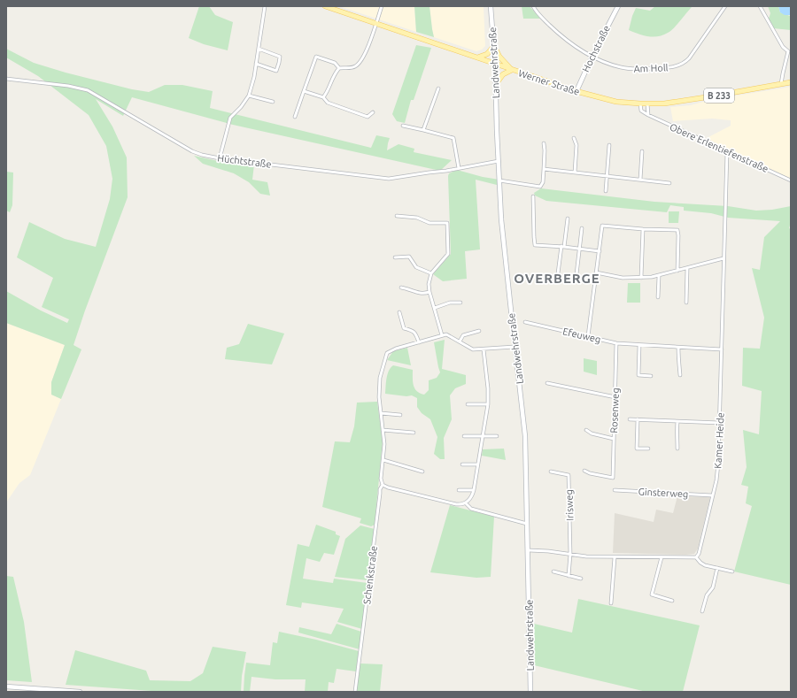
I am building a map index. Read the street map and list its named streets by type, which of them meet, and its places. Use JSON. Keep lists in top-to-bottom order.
{
  "streets": {
    "main road": [
      "Hochstraße",
      "Landwehrstraße",
      "Werner Straße",
      "B 233"
    ],
    "street": [
      "Am Holl",
      "Obere Erlentiefenstraße",
      "Hüchtstraße",
      "Efeuweg",
      "Rosenweg",
      "Kamer Heide",
      "Ginsterweg",
      "Irisweg",
      "Schenkstraße"
    ]
  },
  "crossings": [
    ["Hochstraße", "Am Holl"],
    ["Hochstraße", "Werner Straße"],
    ["Landwehrstraße", "Werner Straße"],
    ["Landwehrstraße", "Hüchtstraße"],
    ["Obere Erlentiefenstraße", "Kamer Heide"],
    ["Efeuweg", "Rosenweg"],
    ["Efeuweg", "Kamer Heide"],
    ["Kamer Heide", "Ginsterweg"]
  ],
  "districts": ["OVERBERGE"]
}
